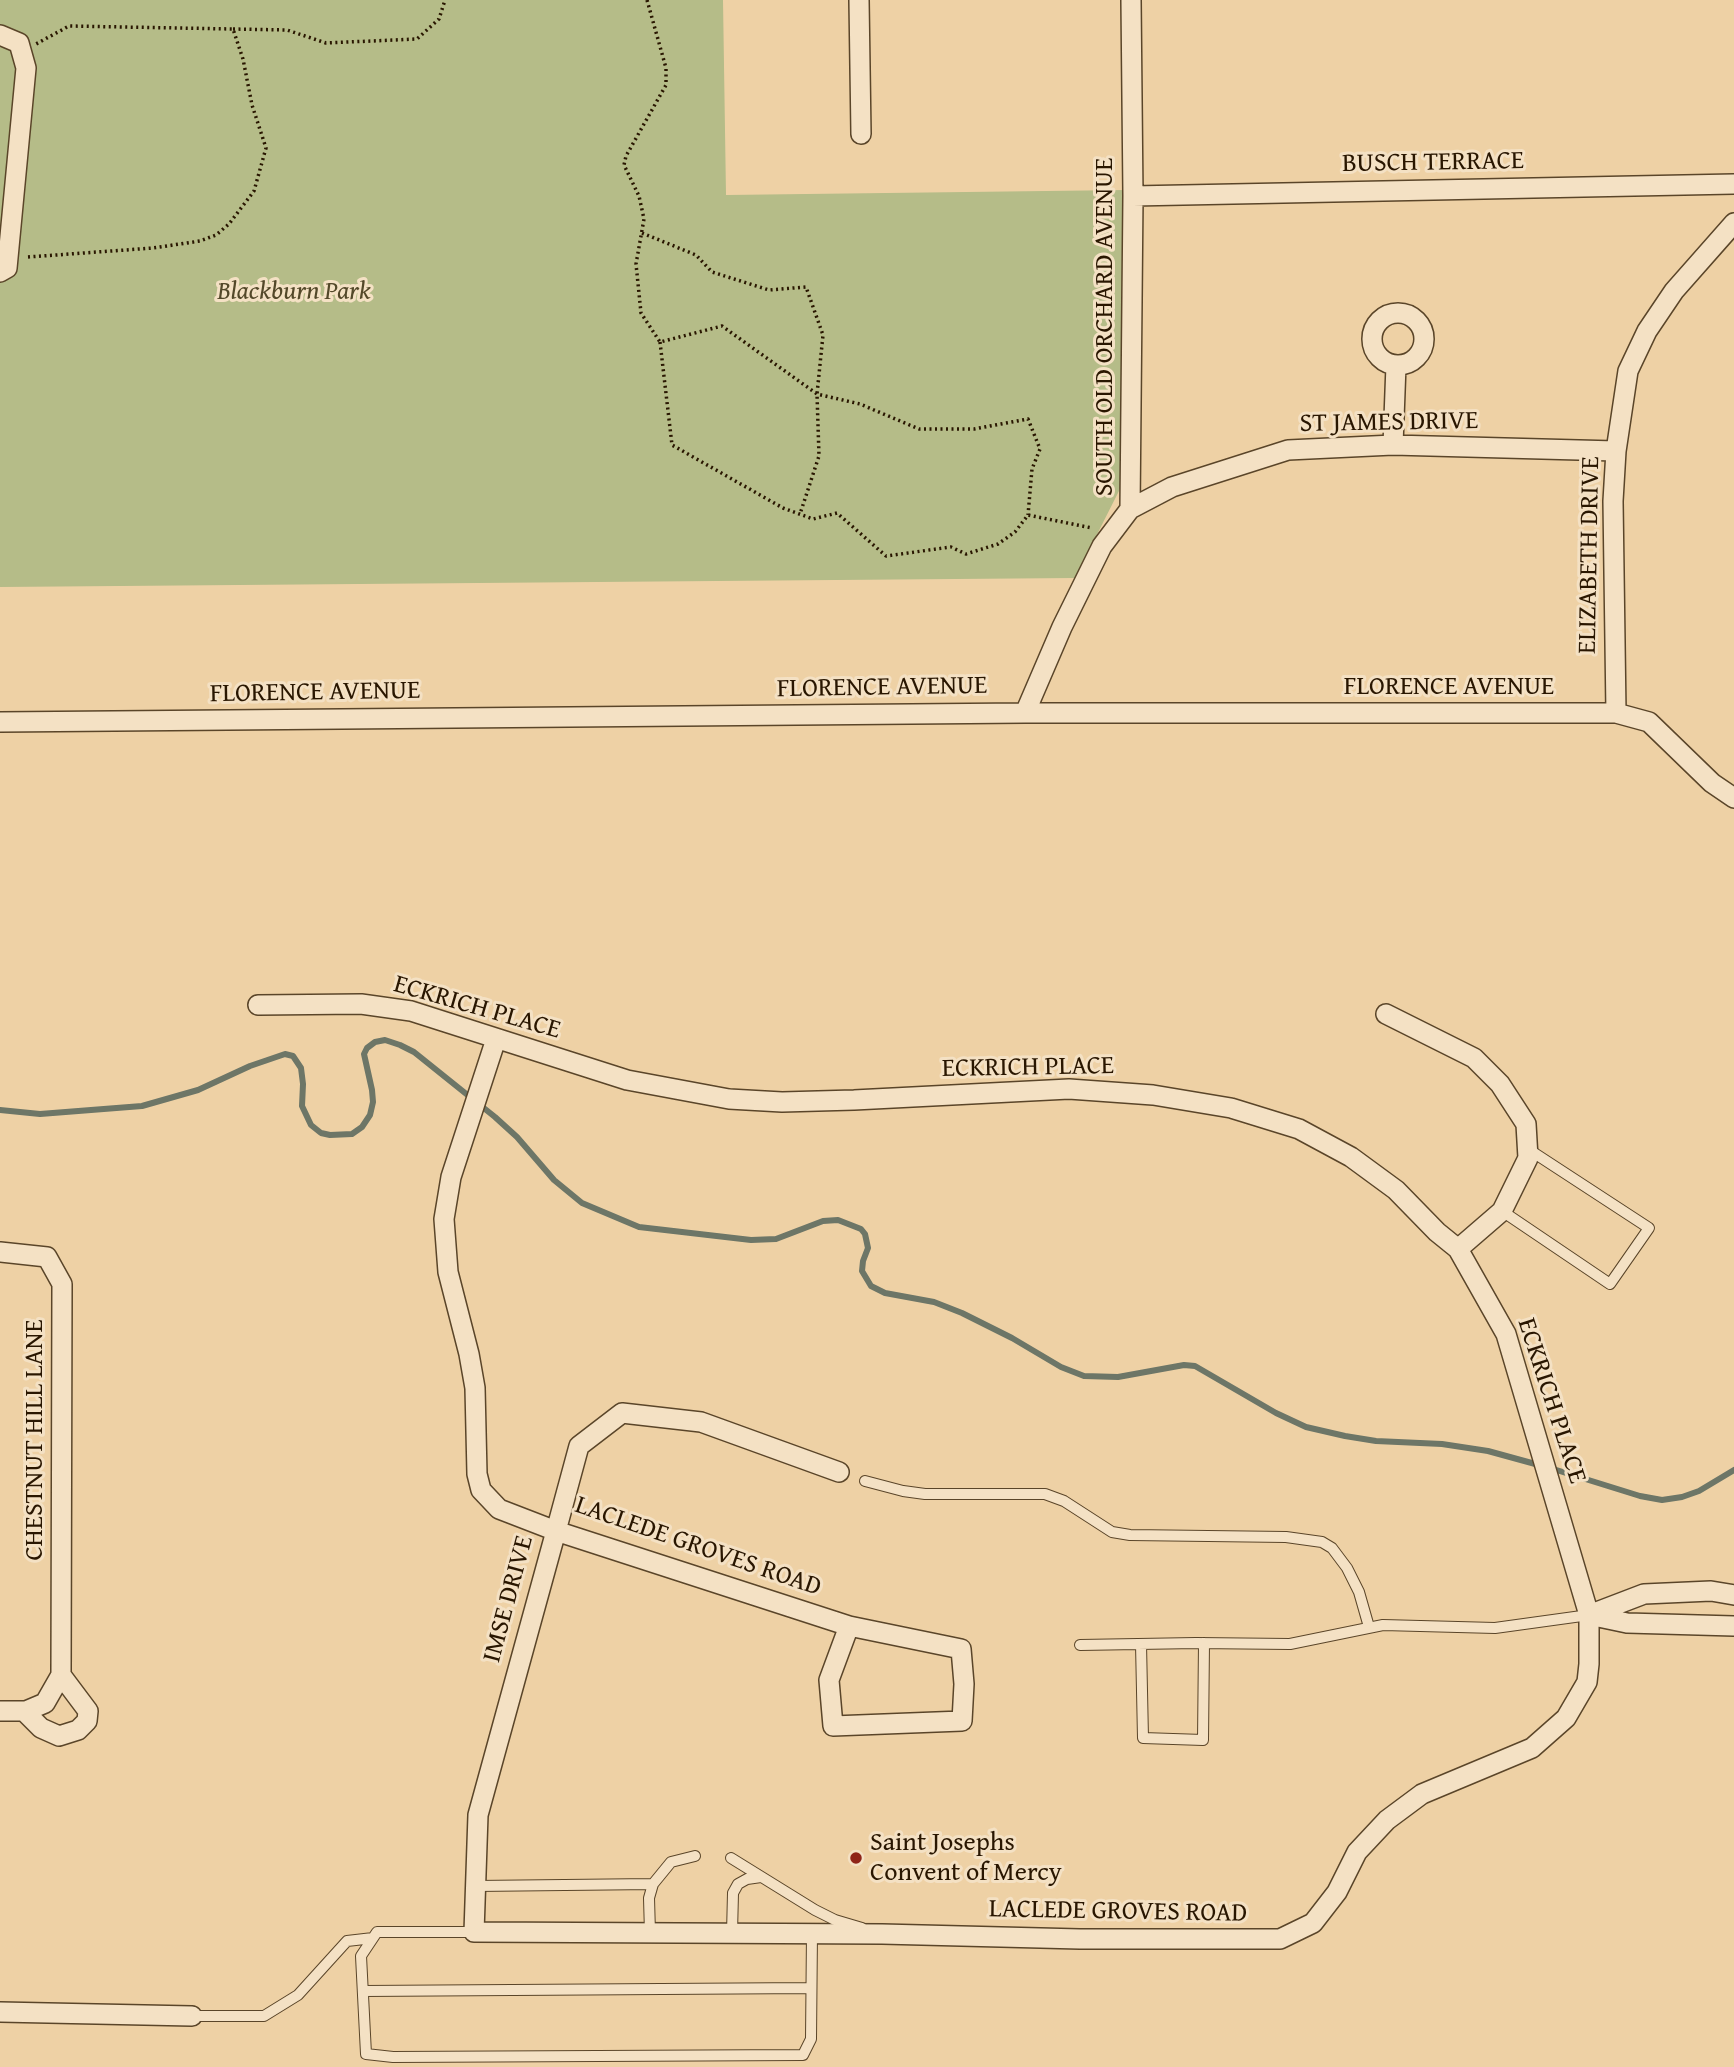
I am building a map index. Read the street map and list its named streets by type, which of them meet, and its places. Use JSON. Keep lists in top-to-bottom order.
{
  "streets": {
    "street": [
      "BUSCH TERRACE",
      "SOUTH OLD ORCHARD AVENUE",
      "ST JAMES DRIVE",
      "ELIZABETH DRIVE",
      "FLORENCE AVENUE",
      "ECKRICH PLACE",
      "CHESTNUT HILL LANE",
      "LACLEDE GROVES ROAD",
      "IMSE DRIVE"
    ]
  },
  "crossings": [
    ["BUSCH TERRACE", "SOUTH OLD ORCHARD AVENUE"],
    ["SOUTH OLD ORCHARD AVENUE", "ST JAMES DRIVE"],
    ["SOUTH OLD ORCHARD AVENUE", "FLORENCE AVENUE"],
    ["ST JAMES DRIVE", "ELIZABETH DRIVE"],
    ["ELIZABETH DRIVE", "FLORENCE AVENUE"],
    ["ECKRICH PLACE", "LACLEDE GROVES ROAD"],
    ["ECKRICH PLACE", "IMSE DRIVE"],
    ["LACLEDE GROVES ROAD", "IMSE DRIVE"]
  ],
  "parks": ["Blackburn Park"],
  "places": ["Saint Josephs Convent of Mercy"]
}
